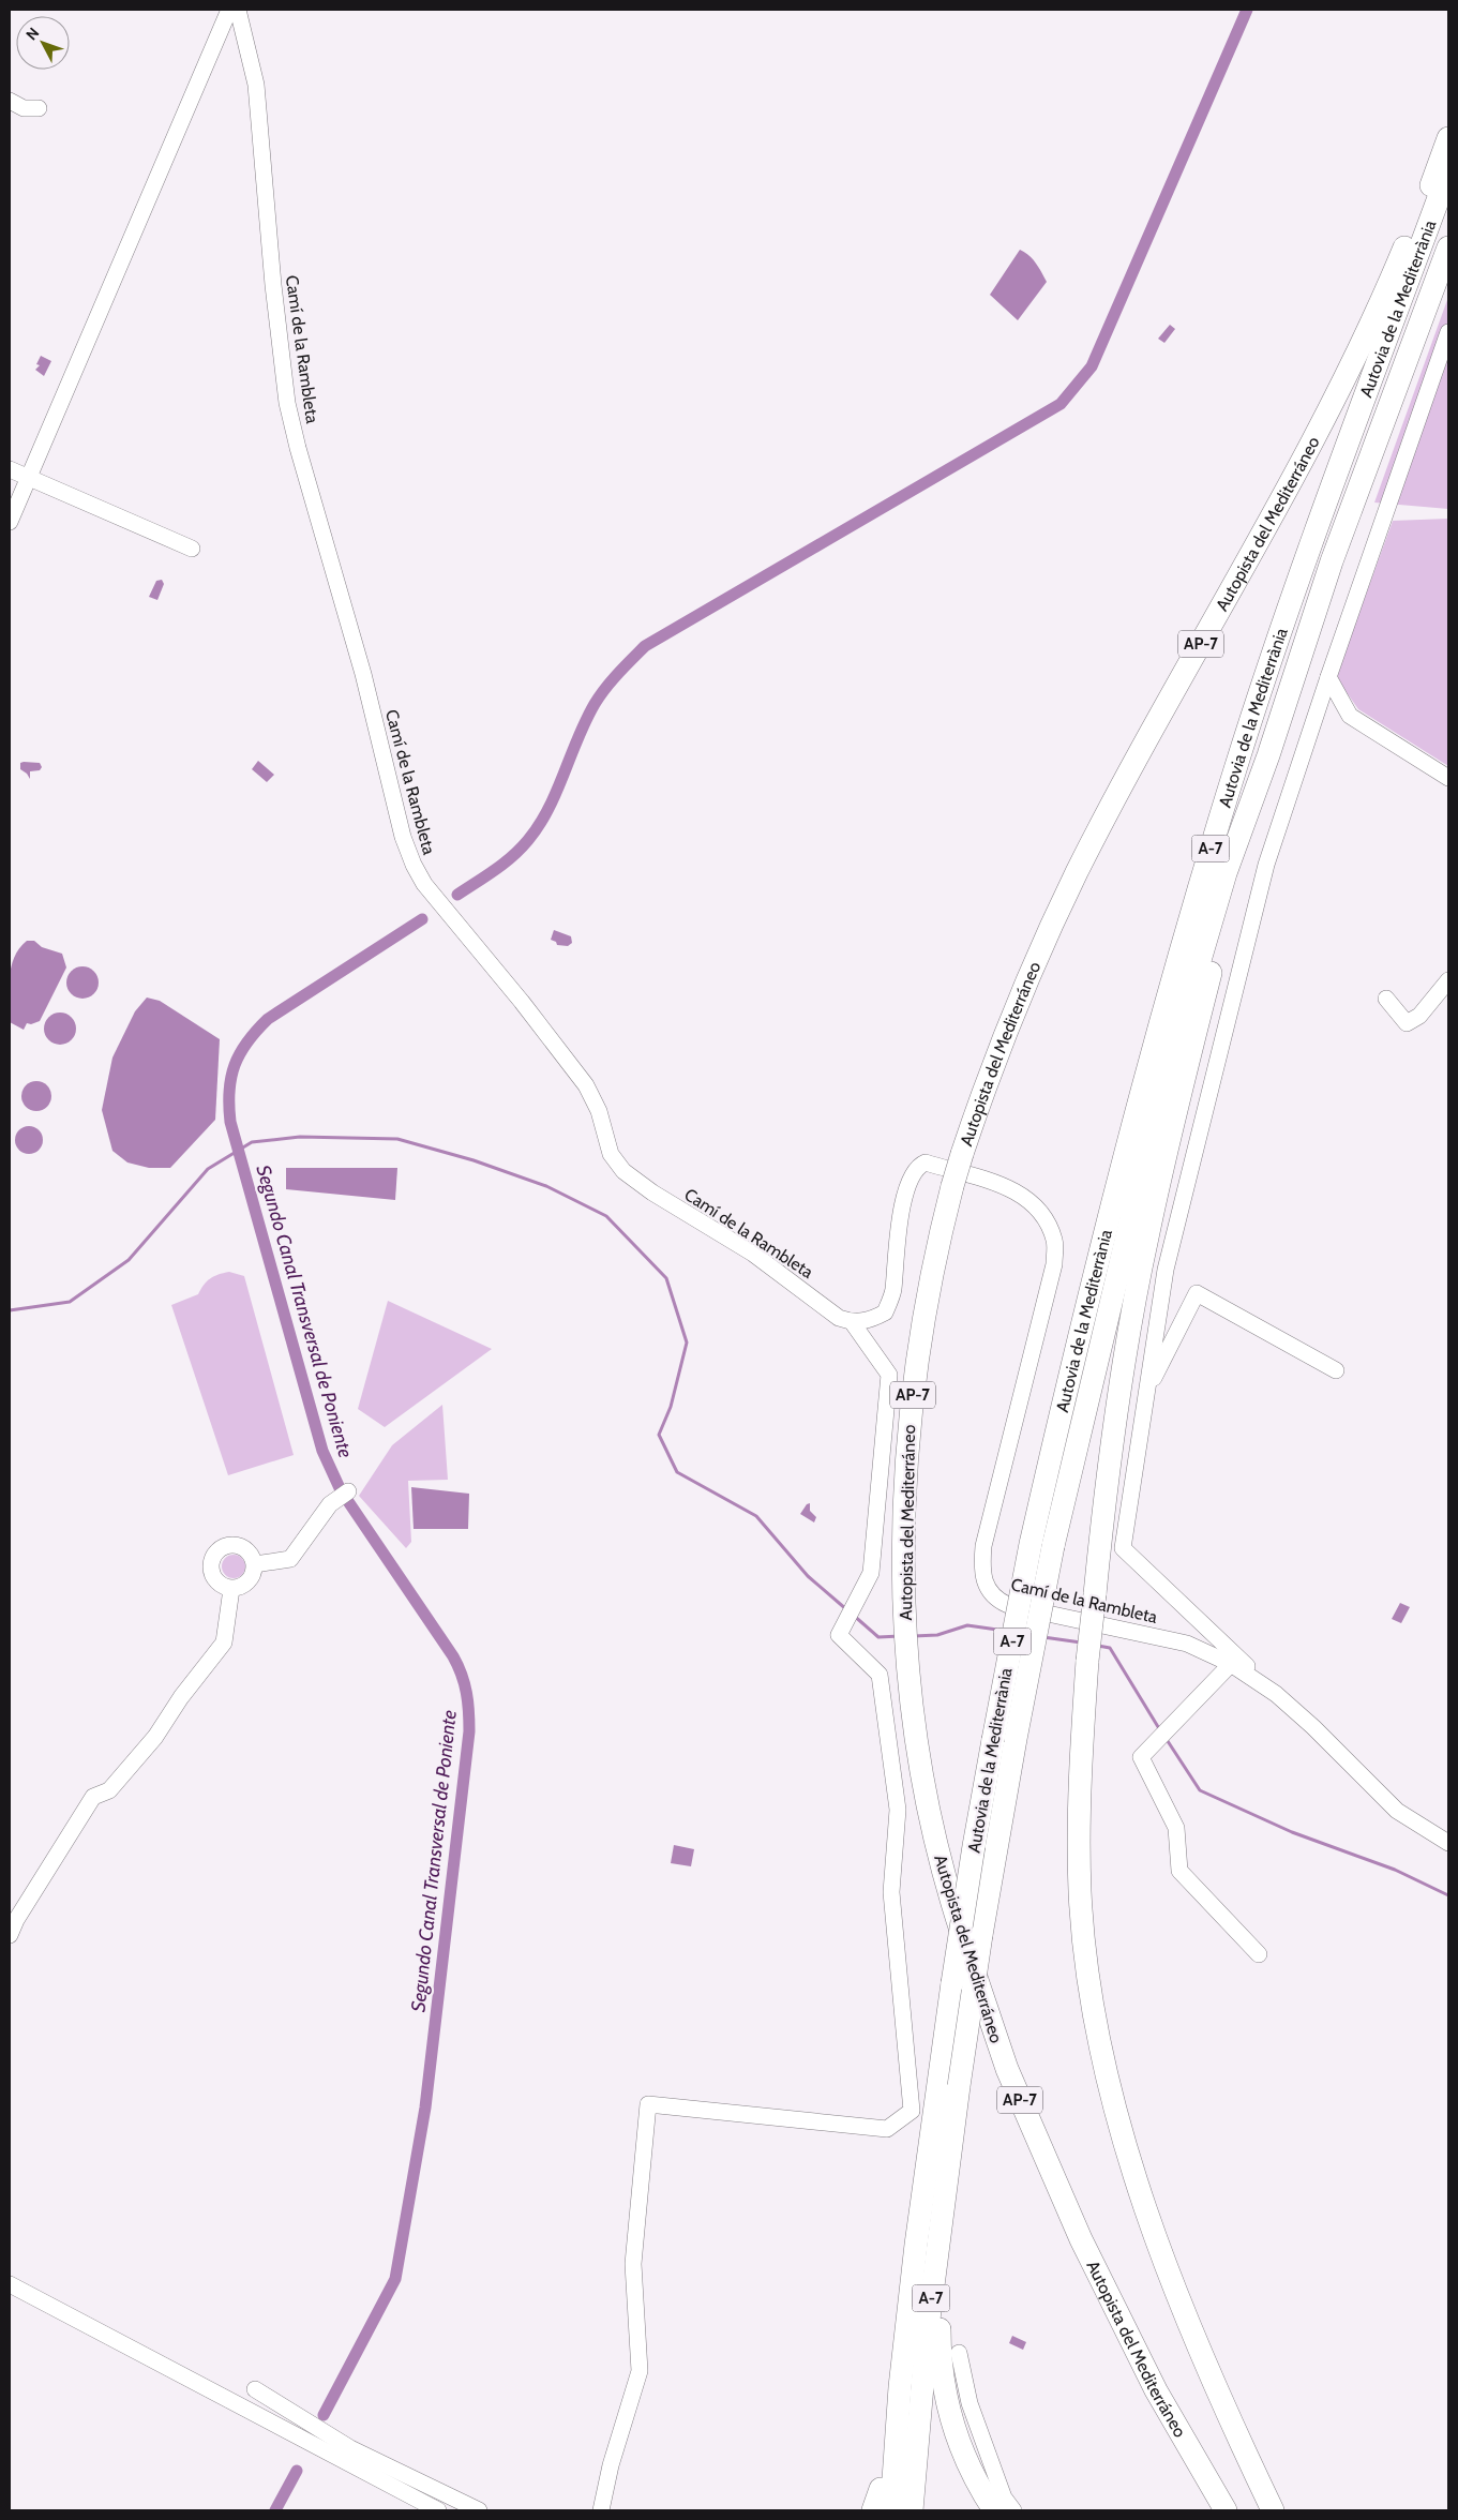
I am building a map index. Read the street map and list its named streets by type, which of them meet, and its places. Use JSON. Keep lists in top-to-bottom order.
{
  "streets": {
    "highway": [
      "Autovia de la Mediterrània",
      "Autopista del Mediterráneo",
      "AP-7",
      "A-7"
    ],
    "street": ["Camí de la Rambleta"]
  },
  "water": ["Segundo Canal Transversal de Poniente"],
  "north": "top left"
}
